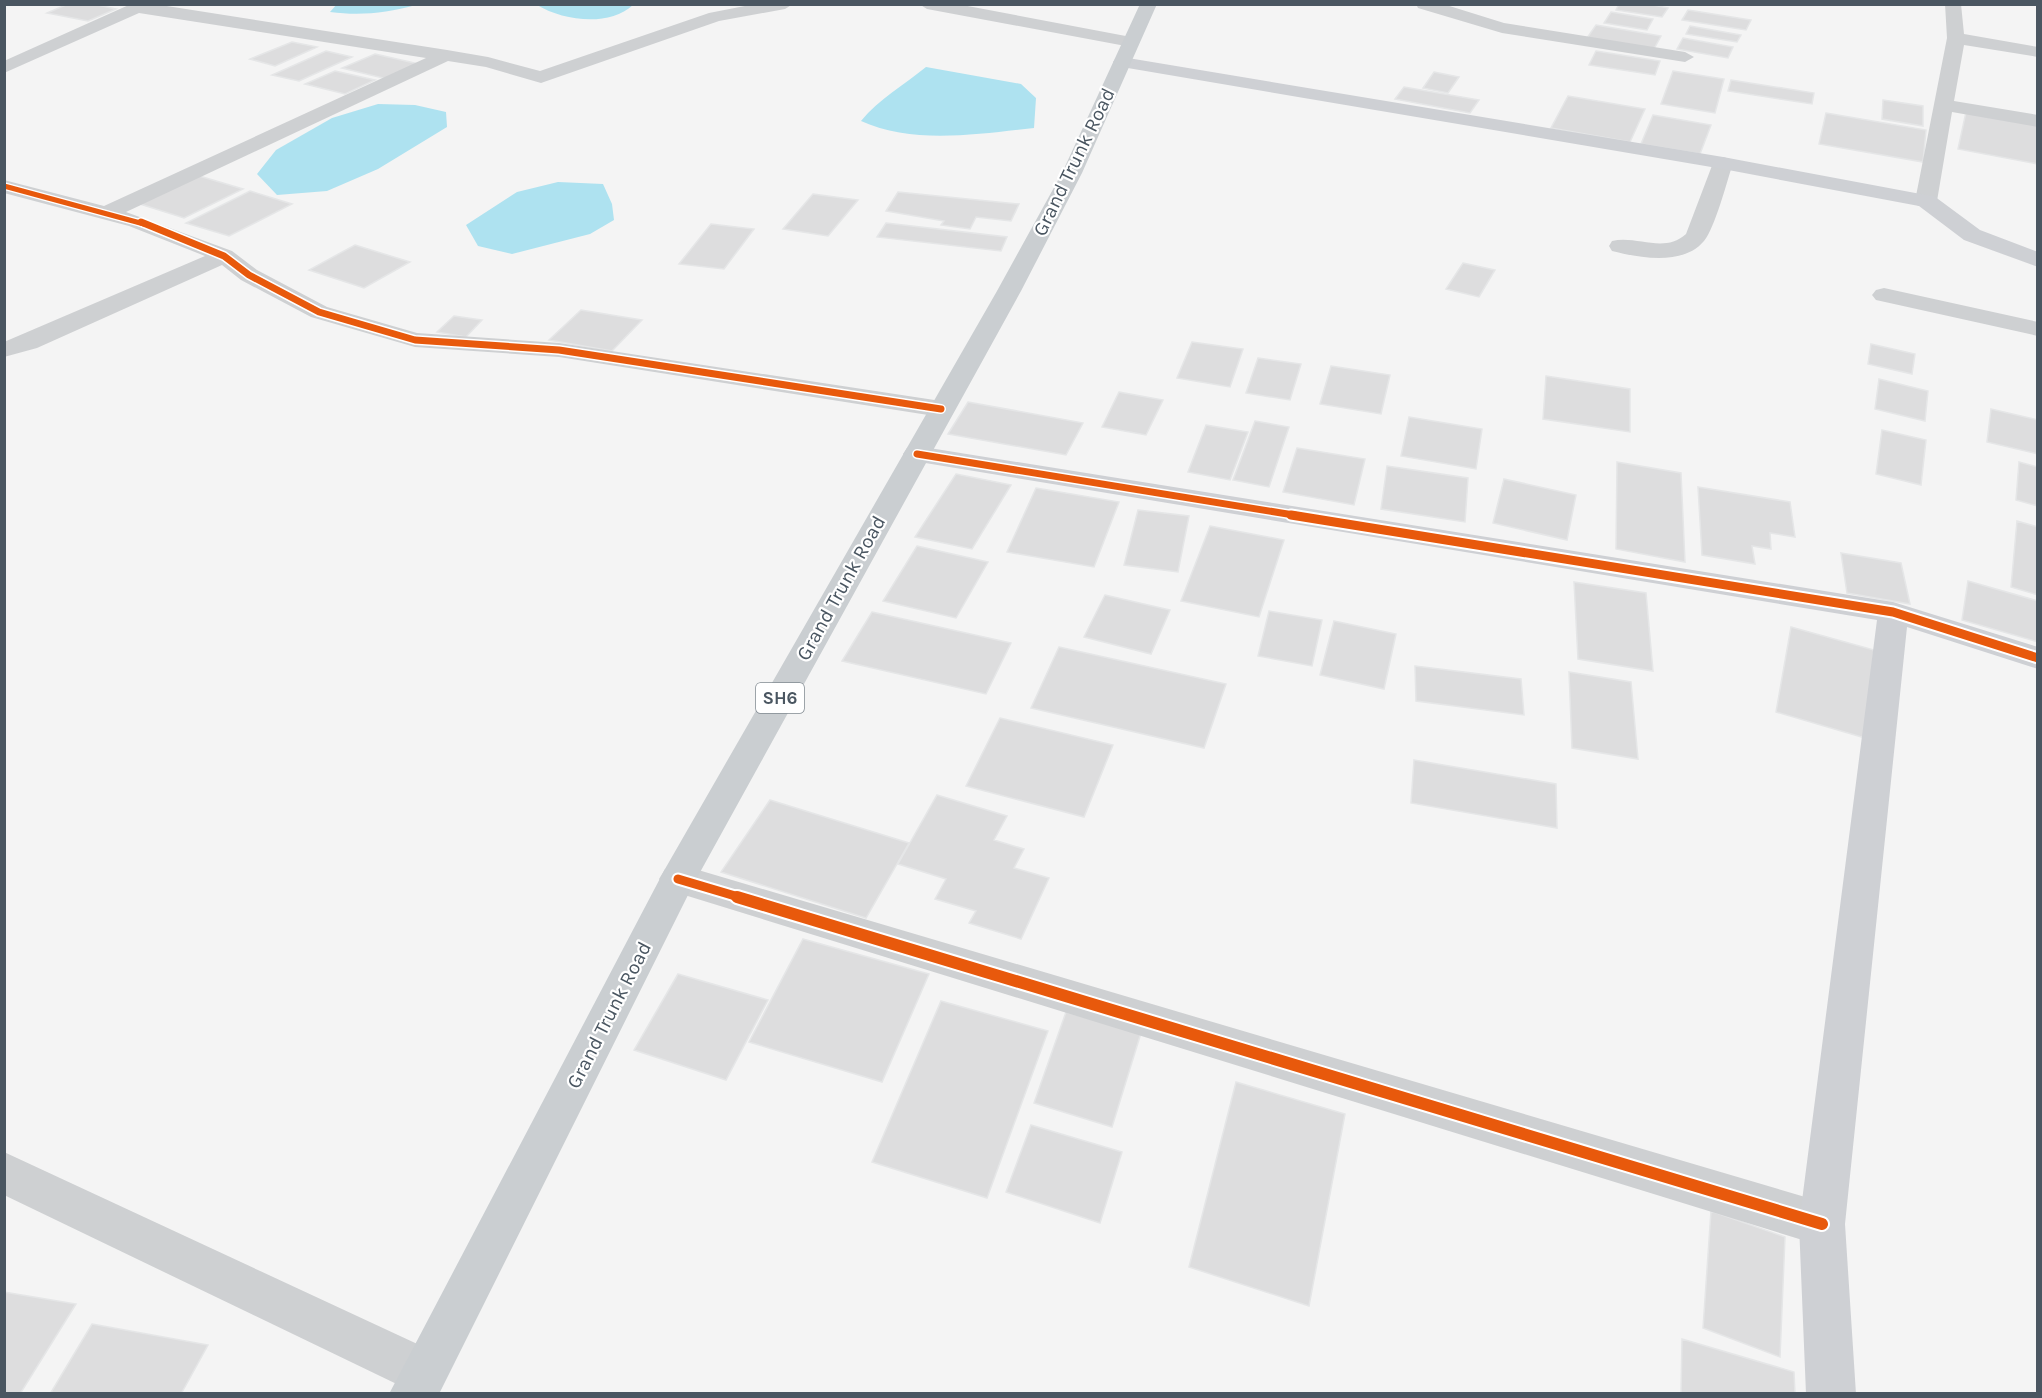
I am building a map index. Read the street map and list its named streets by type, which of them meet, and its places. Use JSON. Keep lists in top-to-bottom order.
{
  "streets": {
    "main road": ["Grand Trunk Road", "SH6"]
  }
}
